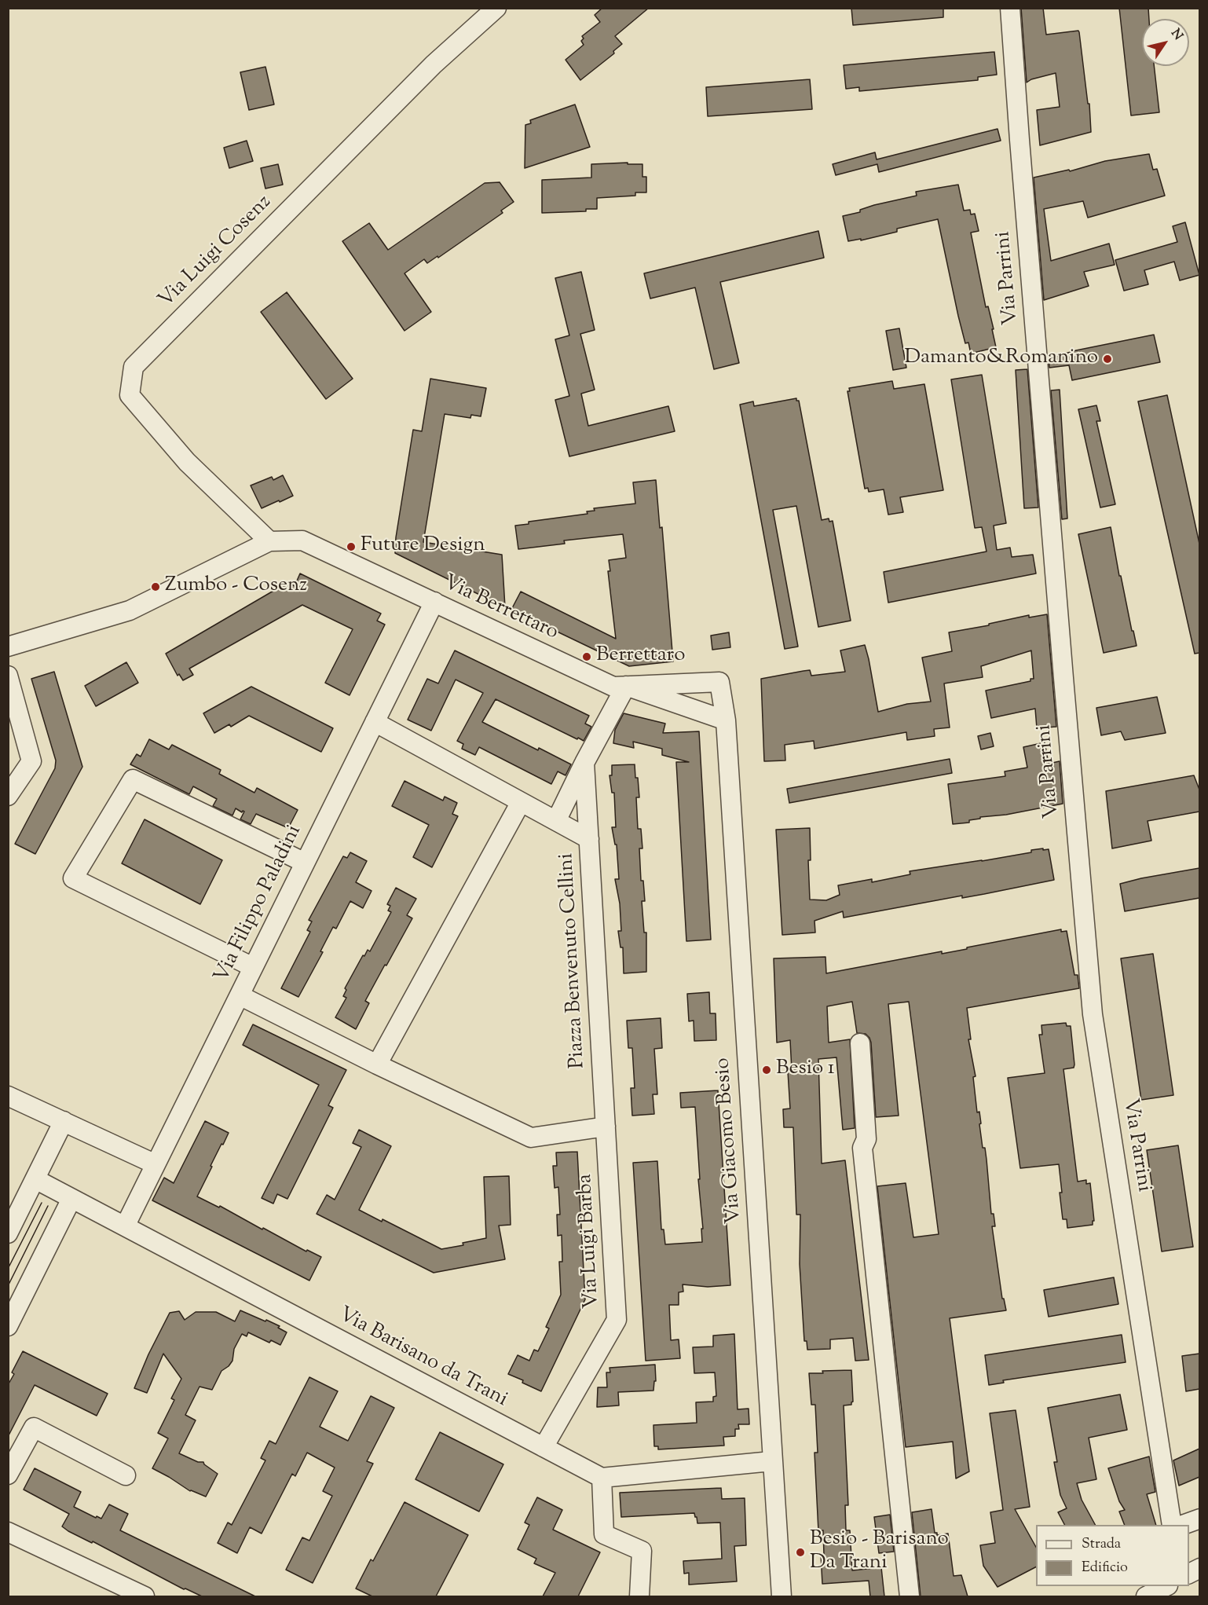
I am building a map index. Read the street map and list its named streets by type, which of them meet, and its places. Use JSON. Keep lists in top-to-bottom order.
{
  "streets": {
    "street": [
      "Via Luigi Cosenz",
      "Via Parrini",
      "Via Berrettaro",
      "Via Filippo Paladini",
      "Piazza Benvenuto Cellini",
      "Via Giacomo Besio",
      "Via Luigi Barba",
      "Via Barisano da Trani"
    ]
  },
  "crossings": [
    ["Via Luigi Cosenz", "Via Berrettaro"],
    ["Via Berrettaro", "Via Filippo Paladini"],
    ["Via Berrettaro", "Via Giacomo Besio"],
    ["Via Filippo Paladini", "Piazza Benvenuto Cellini"],
    ["Via Filippo Paladini", "Via Barisano da Trani"],
    ["Piazza Benvenuto Cellini", "Via Luigi Barba"],
    ["Via Luigi Barba", "Via Barisano da Trani"]
  ],
  "places": [
    "Damanto&Romanino",
    "Future Design",
    "Zumbo - Cosenz",
    "Berrettaro",
    "Besio 1",
    "Besio - Barisano Da Trani"
  ],
  "legend": ["Strada", "Edificio"],
  "north": "top right"
}
